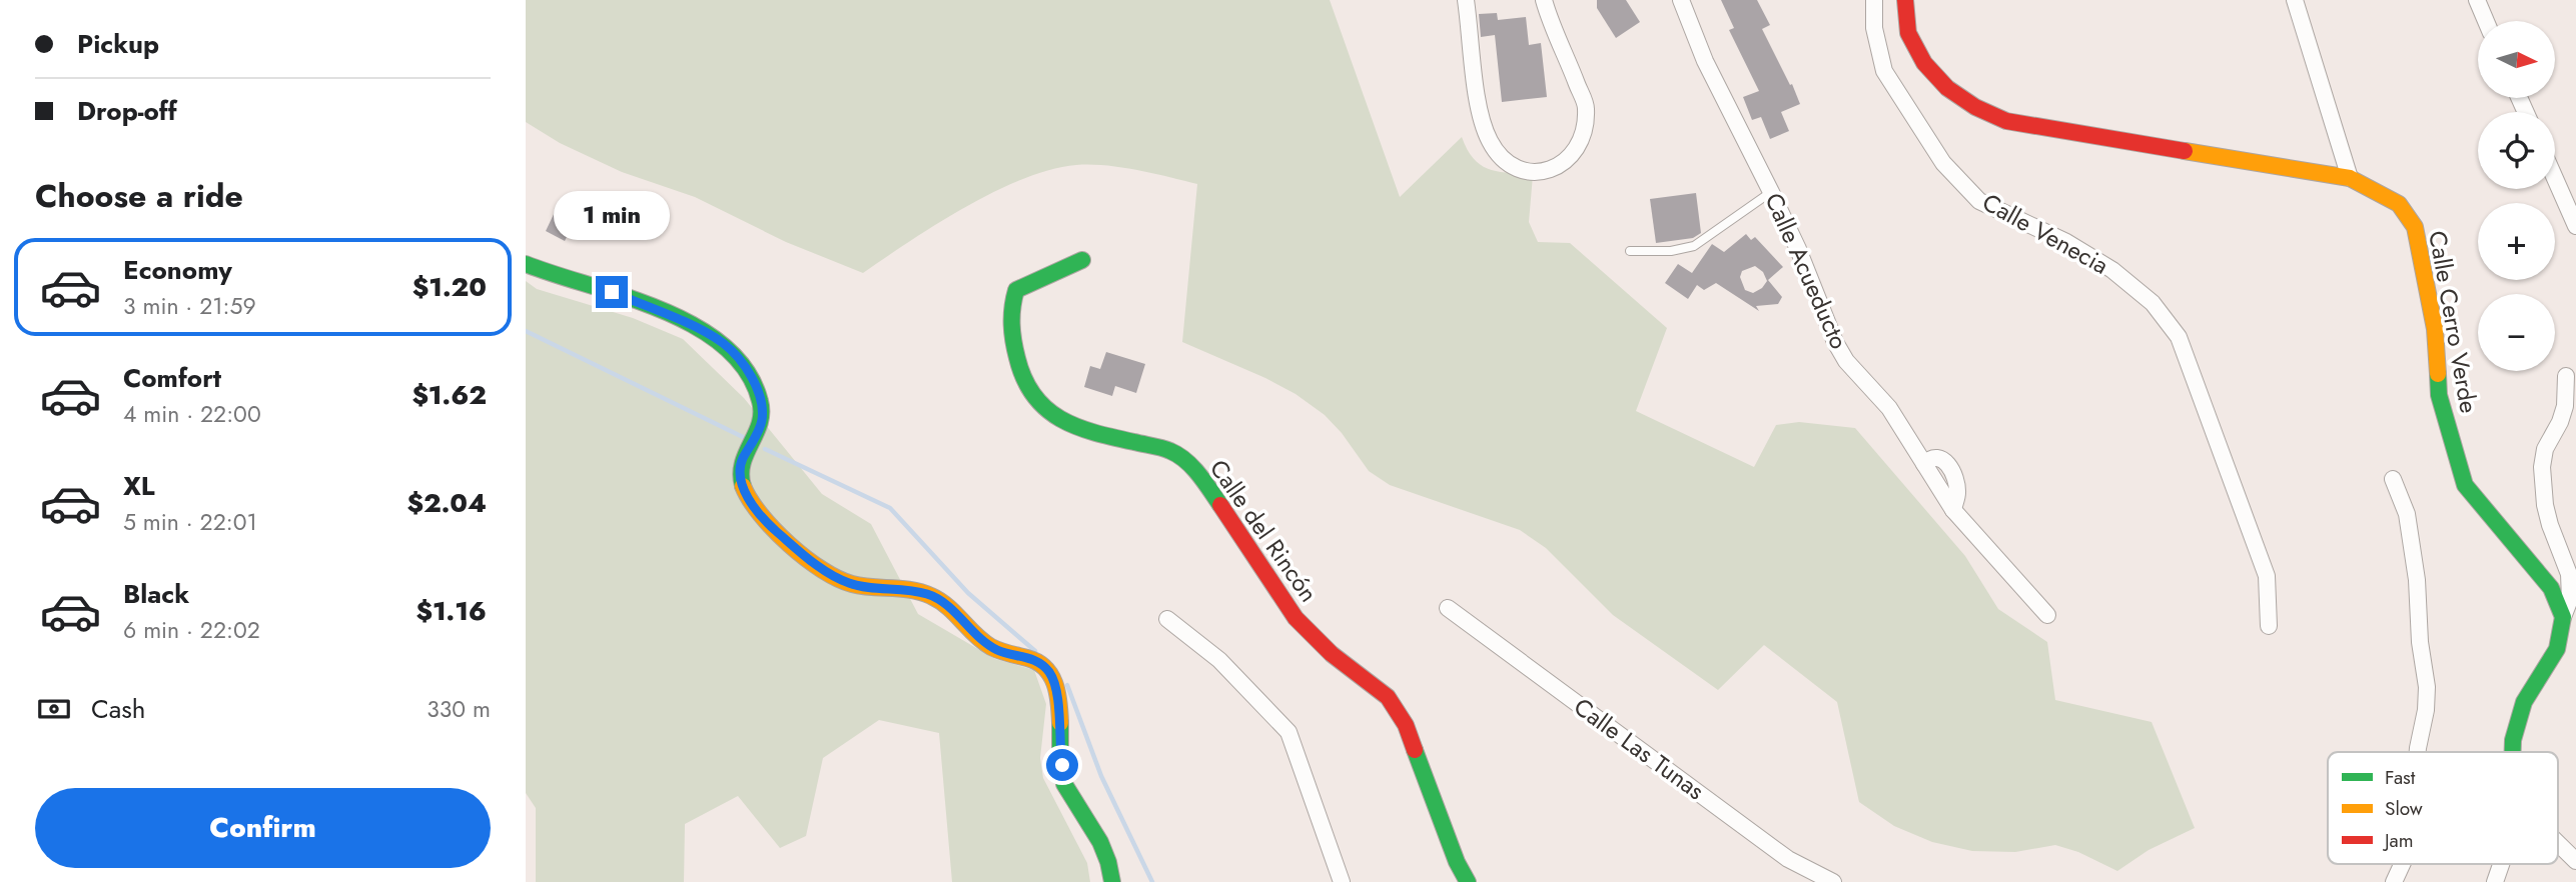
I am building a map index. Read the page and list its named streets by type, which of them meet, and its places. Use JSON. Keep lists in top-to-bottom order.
{
  "streets": {
    "street": [
      "Calle Venecia",
      "Calle Acueducto",
      "Calle Cerro Verde",
      "Calle del Rincón",
      "Calle Las Tunas"
    ]
  },
  "legend": ["Fast", "Slow", "Jam"],
  "north": "right",
  "page": {
    "banner": ["Pickup", "Drop-off"],
    "map_buttons": ["+", "−"],
    "heading": "Choose a ride",
    "bubble": "1 min",
    "list": [
      {
        "name": "Economy",
        "note": "3 min · 21:59",
        "value": "$1.20"
      },
      {
        "name": "Comfort",
        "note": "4 min · 22:00",
        "value": "$1.62"
      },
      {
        "name": "XL",
        "note": "5 min · 22:01",
        "value": "$2.04"
      },
      {
        "name": "Black",
        "note": "6 min · 22:02",
        "value": "$1.16"
      }
    ],
    "pay": ["Cash", "330 m"],
    "buttons": "Confirm"
  }
}
